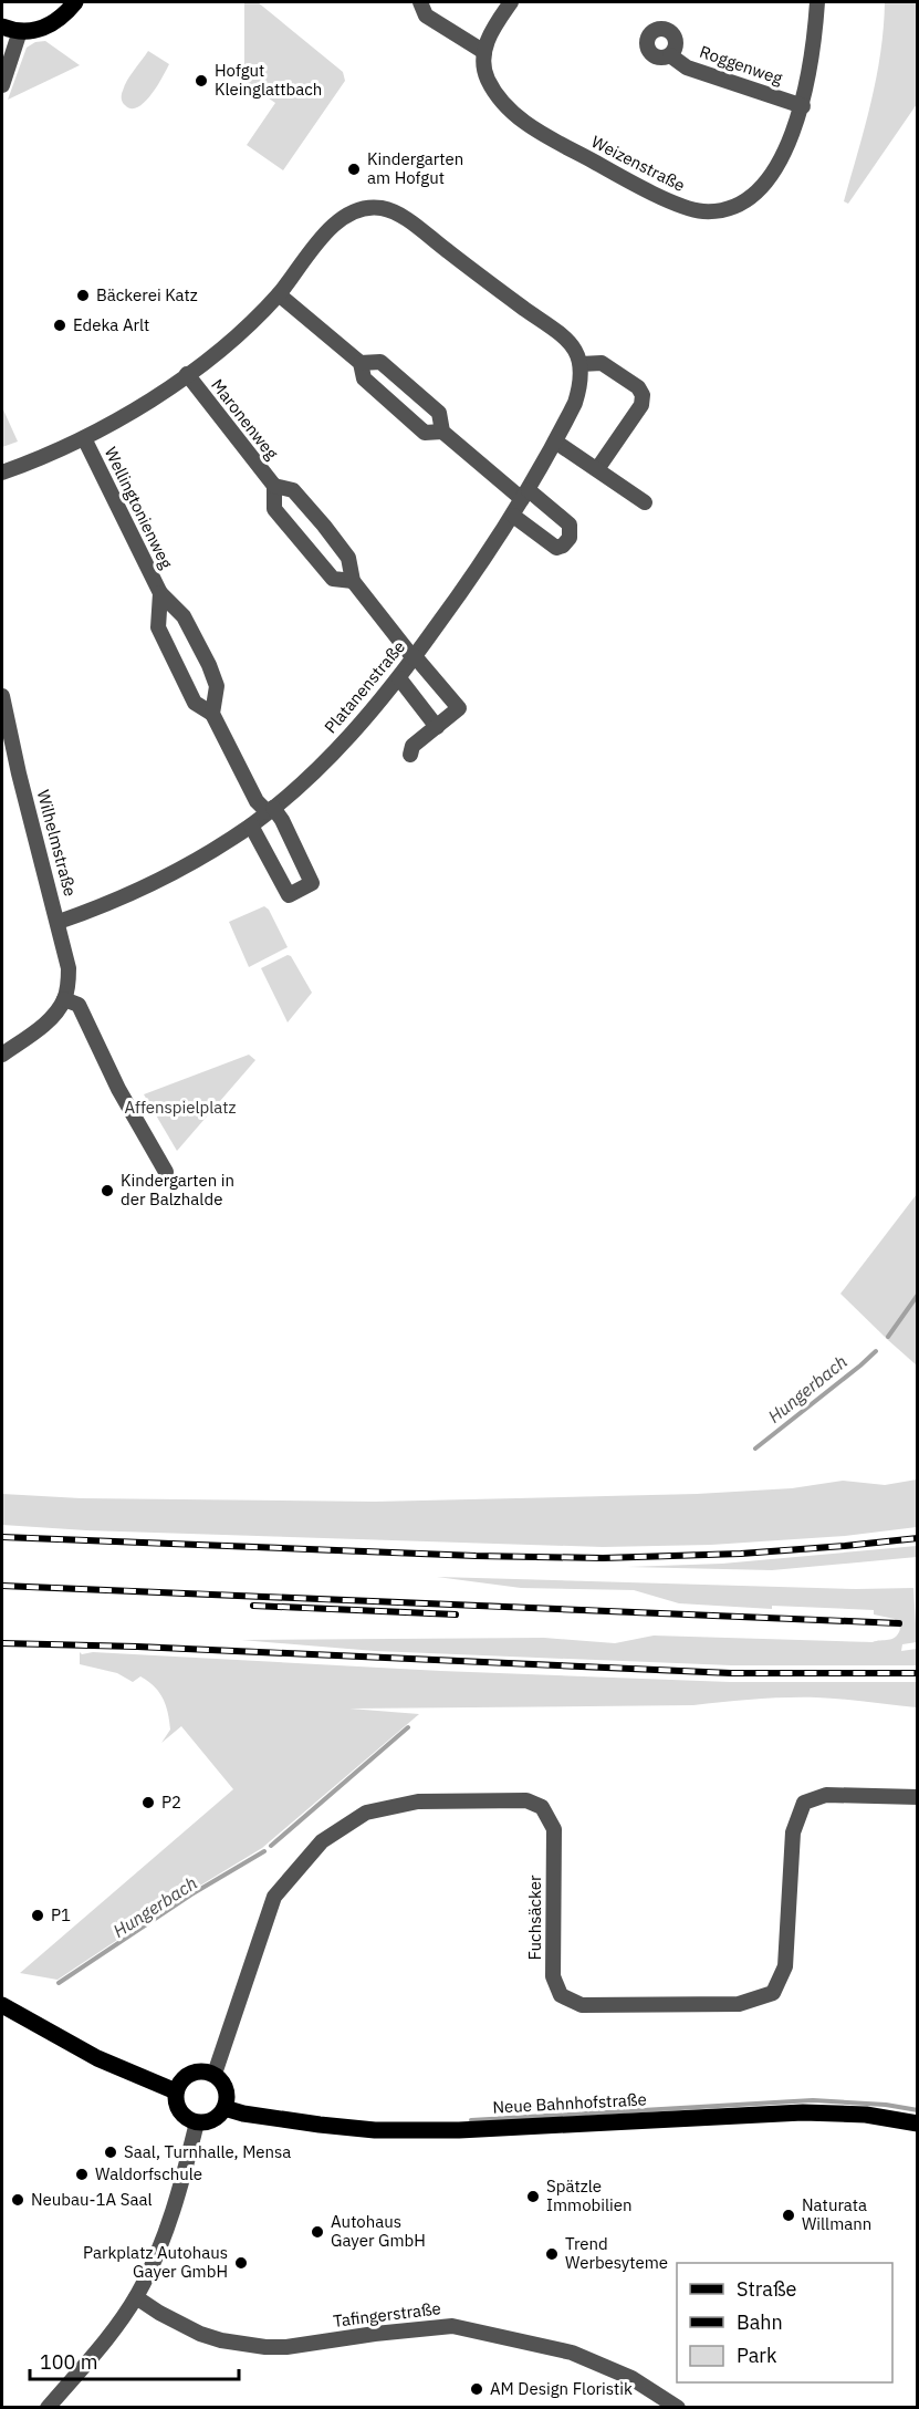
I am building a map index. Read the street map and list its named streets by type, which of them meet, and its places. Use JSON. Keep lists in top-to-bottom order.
{
  "streets": {
    "main road": ["Neue Bahnhofstraße"],
    "street": [
      "Roggenweg",
      "Weizenstraße",
      "Maronenweg",
      "Wellingtonienweg",
      "Platanenstraße",
      "Wilhelmstraße",
      "Fuchsäcker",
      "Tafingerstraße"
    ]
  },
  "crossings": [
    ["Roggenweg", "Weizenstraße"],
    ["Maronenweg", "Platanenstraße"],
    ["Wellingtonienweg", "Platanenstraße"],
    ["Platanenstraße", "Wilhelmstraße"],
    ["Fuchsäcker", "Neue Bahnhofstraße"]
  ],
  "water": ["Hungerbach"],
  "parks": ["Affenspielplatz"],
  "places": [
    "Hofgut Kleinglattbach",
    "Kindergarten am Hofgut",
    "Bäckerei Katz",
    "Edeka Arlt",
    "Kindergarten in der Balzhalde",
    "P2",
    "P1",
    "Saal, Turnhalle, Mensa",
    "Waldorfschule",
    "Spätzle Immobilien",
    "Neubau-1A Saal",
    "Naturata Willmann",
    "Autohaus Gayer GmbH",
    "Trend Werbesyteme",
    "Parkplatz Autohaus Gayer GmbH",
    "AM Design Floristik"
  ],
  "legend": ["Straße", "Bahn", "Park"],
  "scale_bar": "100 m"
}
